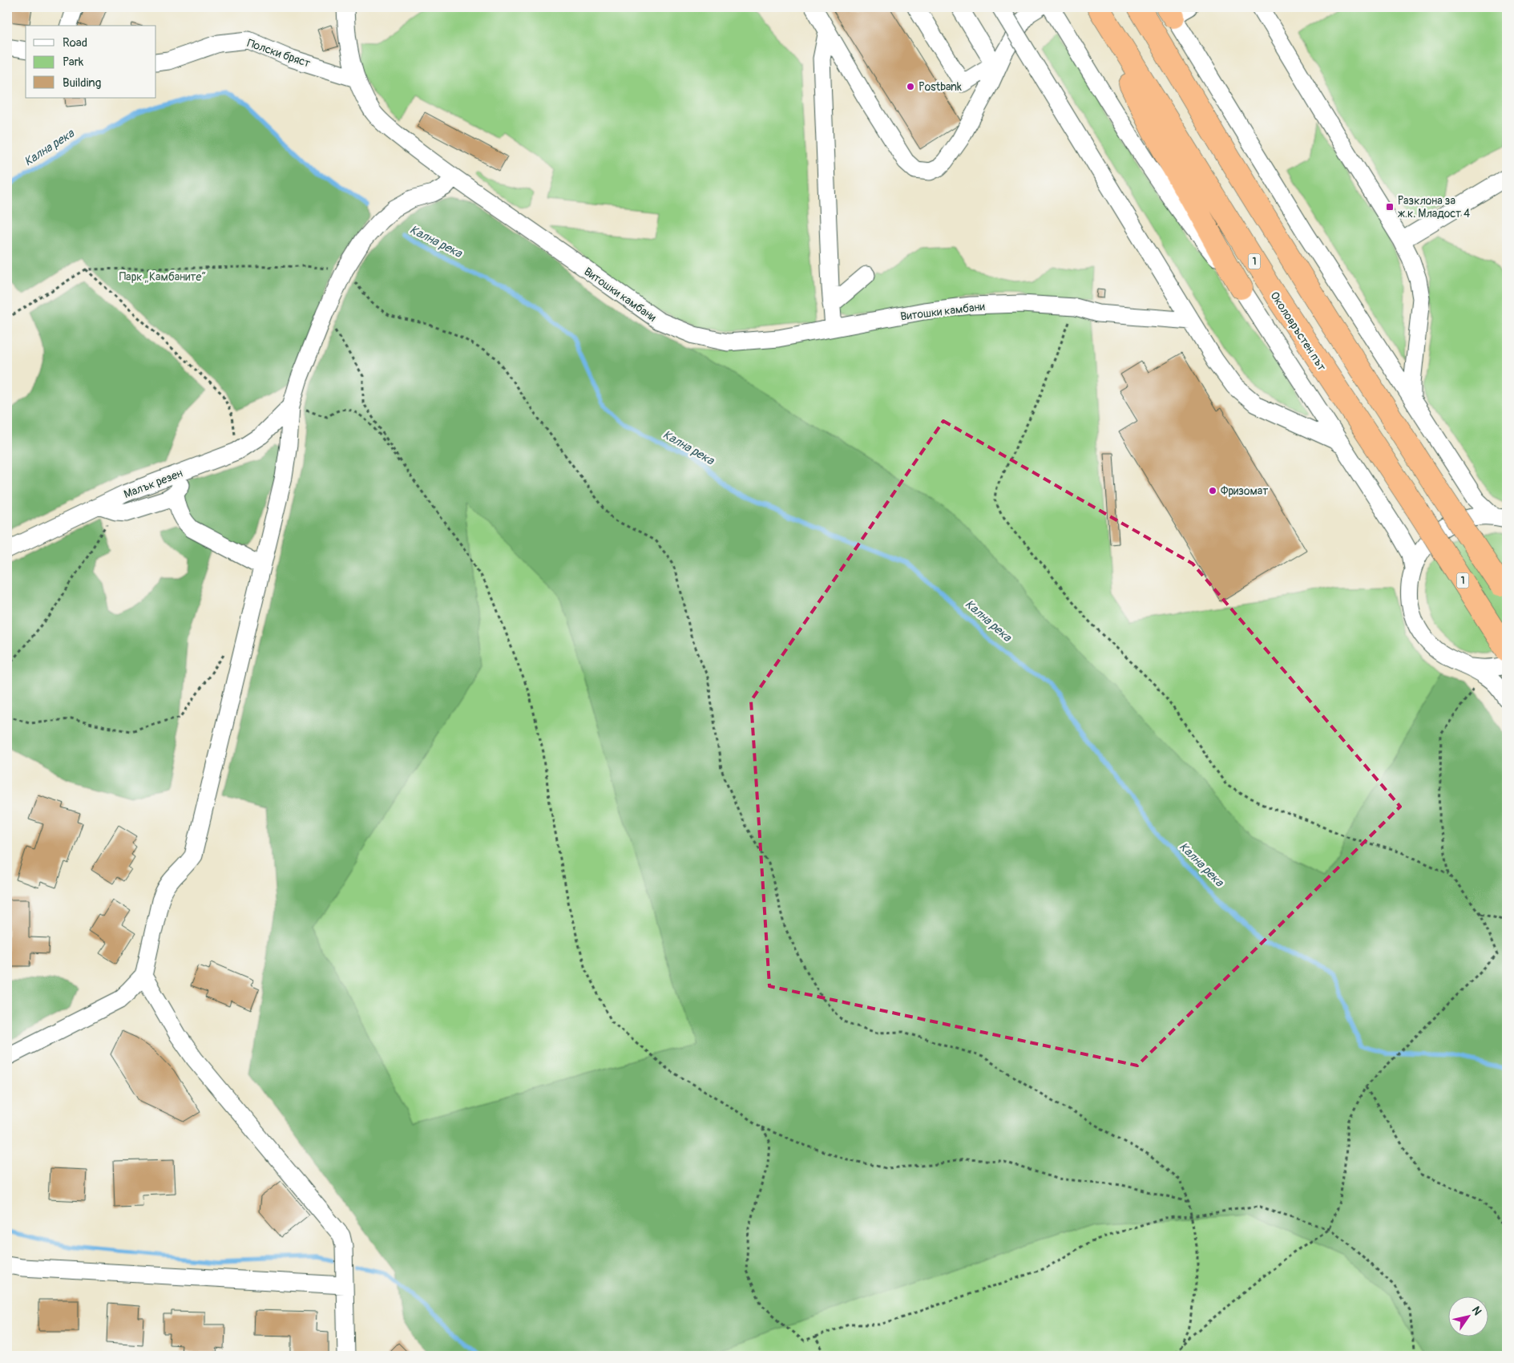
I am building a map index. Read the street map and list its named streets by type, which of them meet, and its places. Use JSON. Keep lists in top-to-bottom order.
{
  "streets": {
    "highway": ["1", "Околовръстен път"],
    "street": ["Полски бряст", "Витошки камбани", "Малък резен"]
  },
  "crossings": [
    ["Полски бряст", "Витошки камбани"]
  ],
  "water": ["Кална река"],
  "parks": ["Парк „Камбаните“"],
  "places": {
    "other": ["Postbank", "Фризомат"],
    "transit": ["Разклона за ж.к. Младост 4"]
  },
  "legend": ["Road", "Park", "Building"],
  "north": "top right"
}
